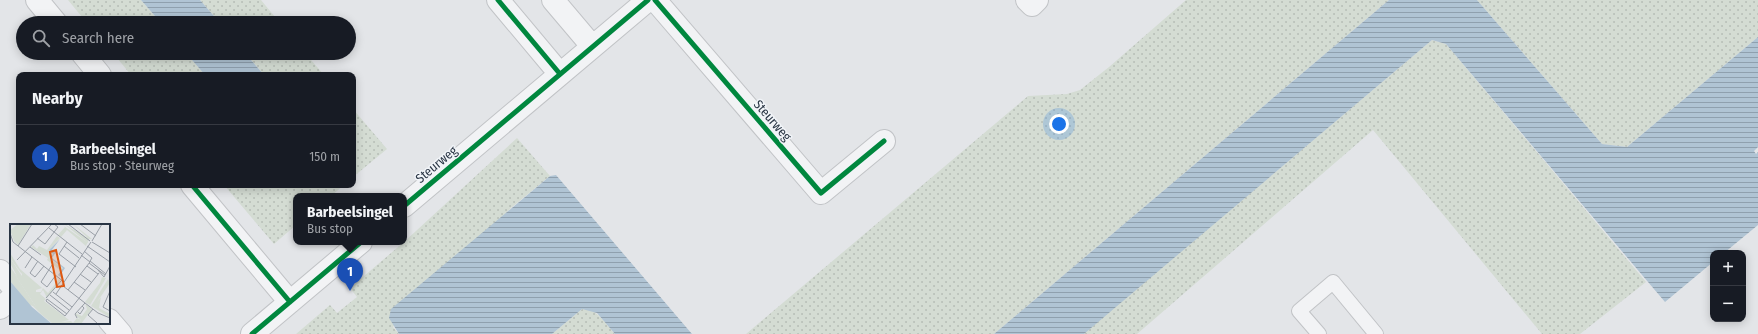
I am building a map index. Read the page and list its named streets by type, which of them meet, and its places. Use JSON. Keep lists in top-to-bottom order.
{
  "streets": {
    "street": ["Steurweg"]
  },
  "page": {
    "search": "Search here",
    "heading": "Nearby",
    "list": [
      {
        "mark": "1",
        "name": "Barbeelsingel",
        "note": "Bus stop · Steurweg",
        "value": "150 m"
      }
    ],
    "popup": ["Barbeelsingel", "Bus stop"],
    "map_buttons": ["+", "−"],
    "pins": "1"
  }
}
